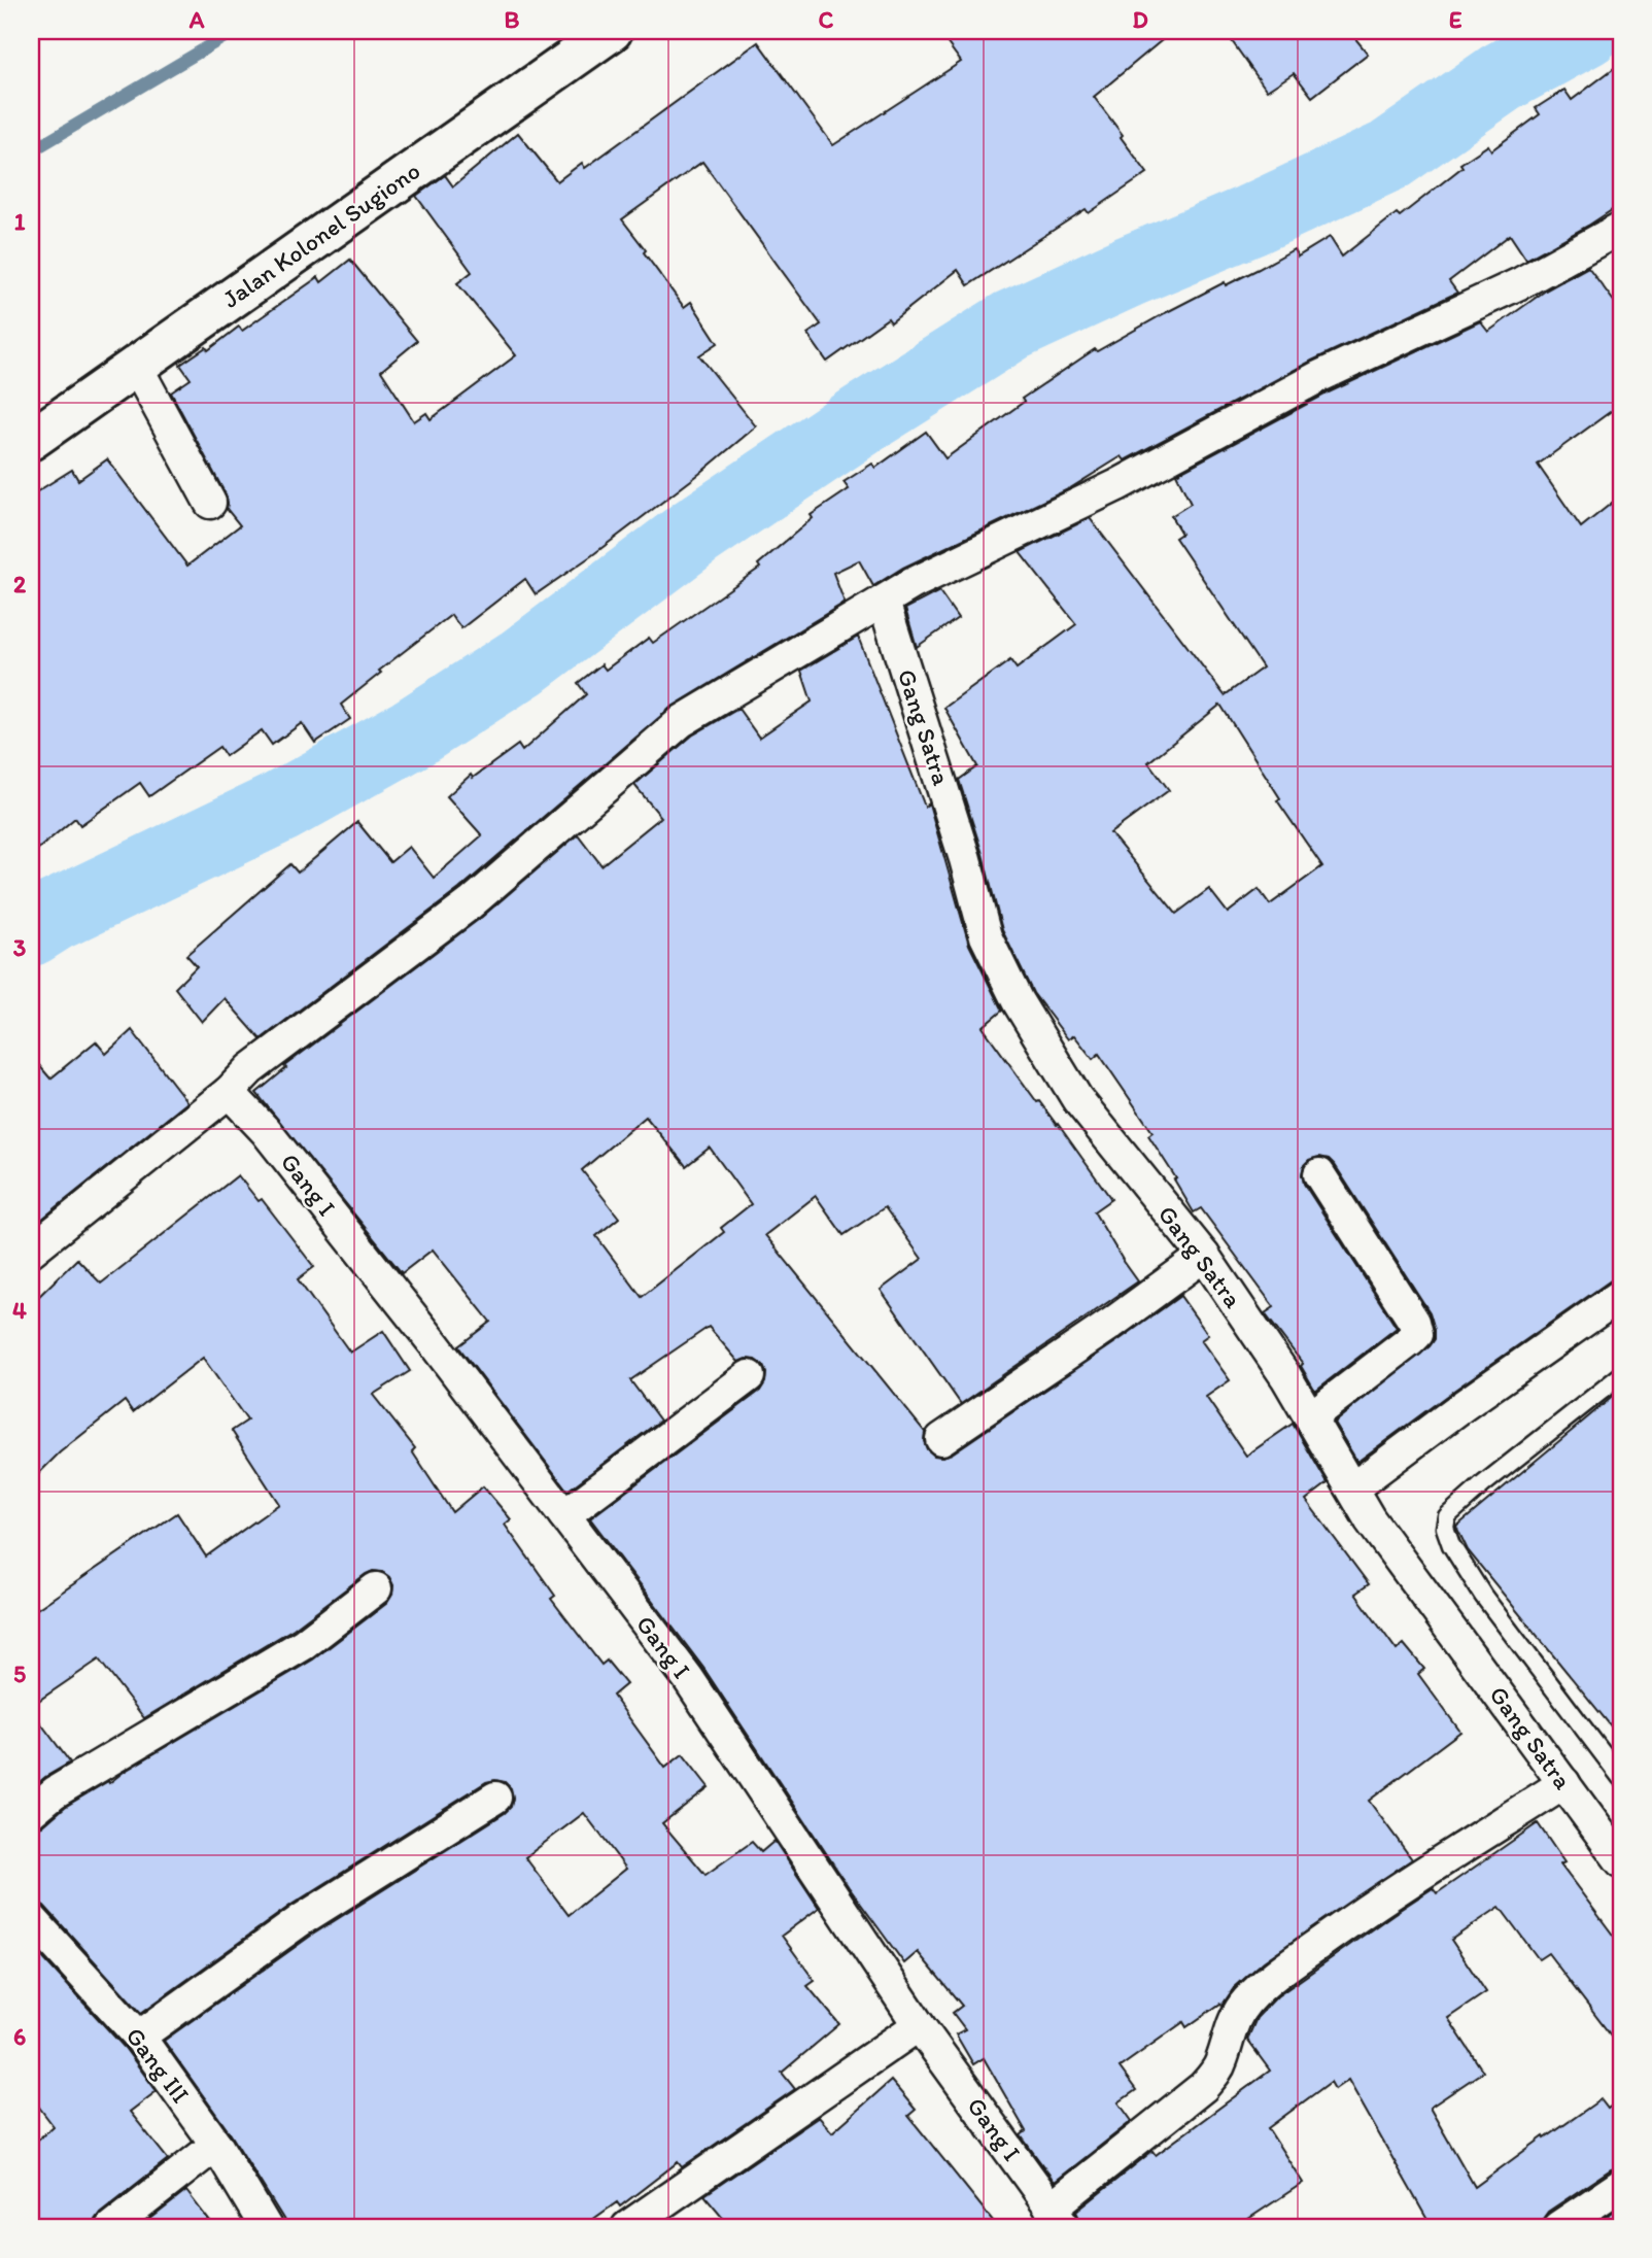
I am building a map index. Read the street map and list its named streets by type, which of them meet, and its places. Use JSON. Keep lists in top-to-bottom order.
{
  "streets": {
    "street": [
      "Jalan Kolonel Sugiono",
      "Gang Satra",
      "Gang I",
      "Gang III"
    ]
  },
  "grid": {
    "columns": [
      "A",
      "B",
      "C",
      "D",
      "E"
    ],
    "rows": [
      "1",
      "2",
      "3",
      "4",
      "5",
      "6"
    ]
  }
}
